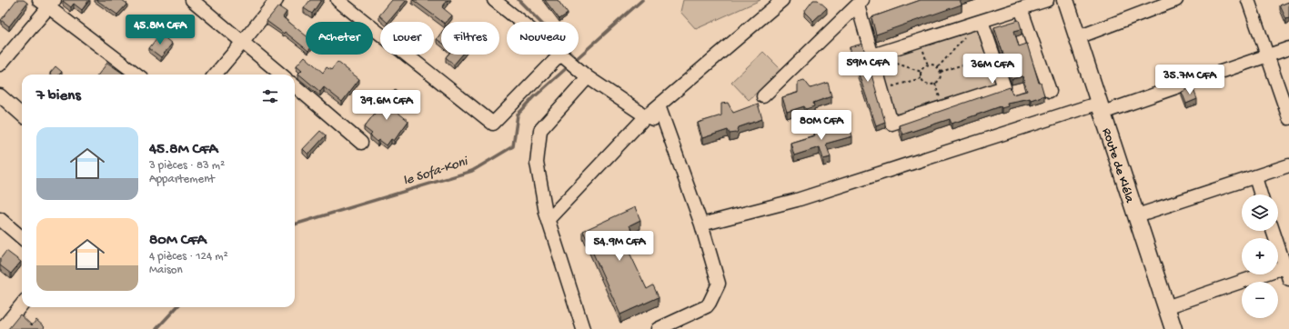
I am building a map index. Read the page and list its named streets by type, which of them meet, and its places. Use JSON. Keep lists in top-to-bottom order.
{
  "streets": {
    "main road": ["Route de Kléla"]
  },
  "water": ["le Sofa-Koni"],
  "page": {
    "price": [
      "45.8M CFA",
      "59M CFA",
      "36M CFA",
      "35.7M CFA",
      "39.6M CFA",
      "80M CFA",
      "54.9M CFA"
    ],
    "chip": [
      "Acheter",
      "Louer",
      "Filtres",
      "Nouveau"
    ],
    "heading": "7 biens",
    "list": [
      {
        "name": "45.8M CFA",
        "note": "3 pièces · 83 m² · Appartement"
      },
      {
        "name": "80M CFA",
        "note": "4 pièces · 124 m² · Maison"
      }
    ],
    "map_buttons": ["+", "−"]
  }
}
